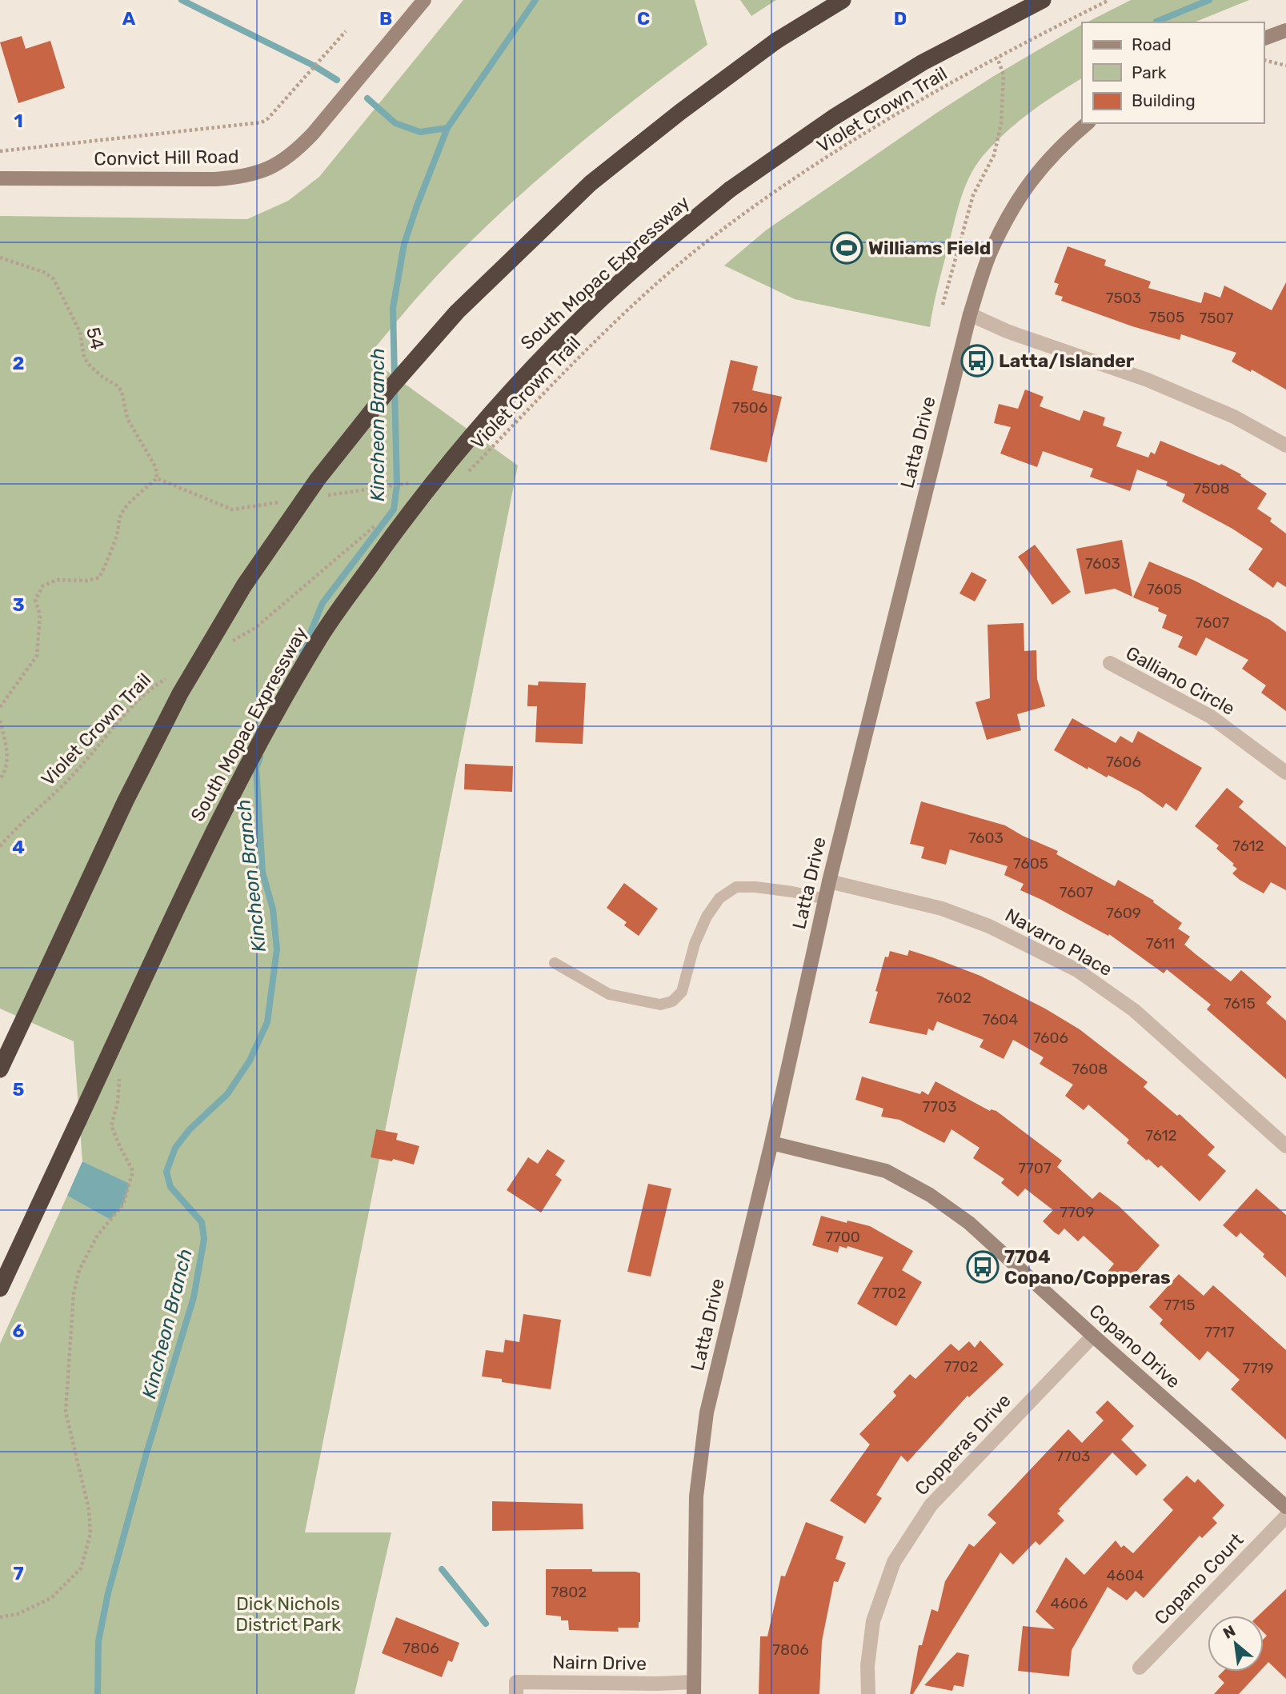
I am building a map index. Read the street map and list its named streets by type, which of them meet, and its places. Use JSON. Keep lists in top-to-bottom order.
{
  "streets": {
    "highway": ["South Mopac Expressway"],
    "street": [
      "Convict Hill Road",
      "Latta Drive",
      "Galliano Circle",
      "Navarro Place",
      "Copano Drive",
      "Copperas Drive",
      "Copano Court",
      "Nairn Drive"
    ],
    "path": ["Violet Crown Trail", "54"]
  },
  "crossings": [
    ["Latta Drive", "Navarro Place"],
    ["Latta Drive", "Copano Drive"],
    ["Latta Drive", "Nairn Drive"],
    ["Copano Drive", "Copperas Drive"]
  ],
  "water": ["Kincheon Branch"],
  "parks": ["Dick Nichols District Park"],
  "places": {
    "sports": ["Williams Field"],
    "bus stop": ["Latta/Islander", "7704 Copano/Copperas"]
  },
  "house_numbers": [
    "7503",
    "7505",
    "7507",
    "7506",
    "7508",
    "7603",
    "7605",
    "7607",
    "7606",
    "7603",
    "7612",
    "7605",
    "7607",
    "7609",
    "7611",
    "7602",
    "7615",
    "7604",
    "7606",
    "7608",
    "7703",
    "7612",
    "7707",
    "7709",
    "7700",
    "7702",
    "7715",
    "7717",
    "7702",
    "7719",
    "7703",
    "4604",
    "7802",
    "4606",
    "7806",
    "7806"
  ],
  "legend": ["Road", "Park", "Building"],
  "north": "top left",
  "grid": {
    "columns": [
      "A",
      "B",
      "C",
      "D"
    ],
    "rows": [
      "1",
      "2",
      "3",
      "4",
      "5",
      "6",
      "7"
    ]
  }
}
